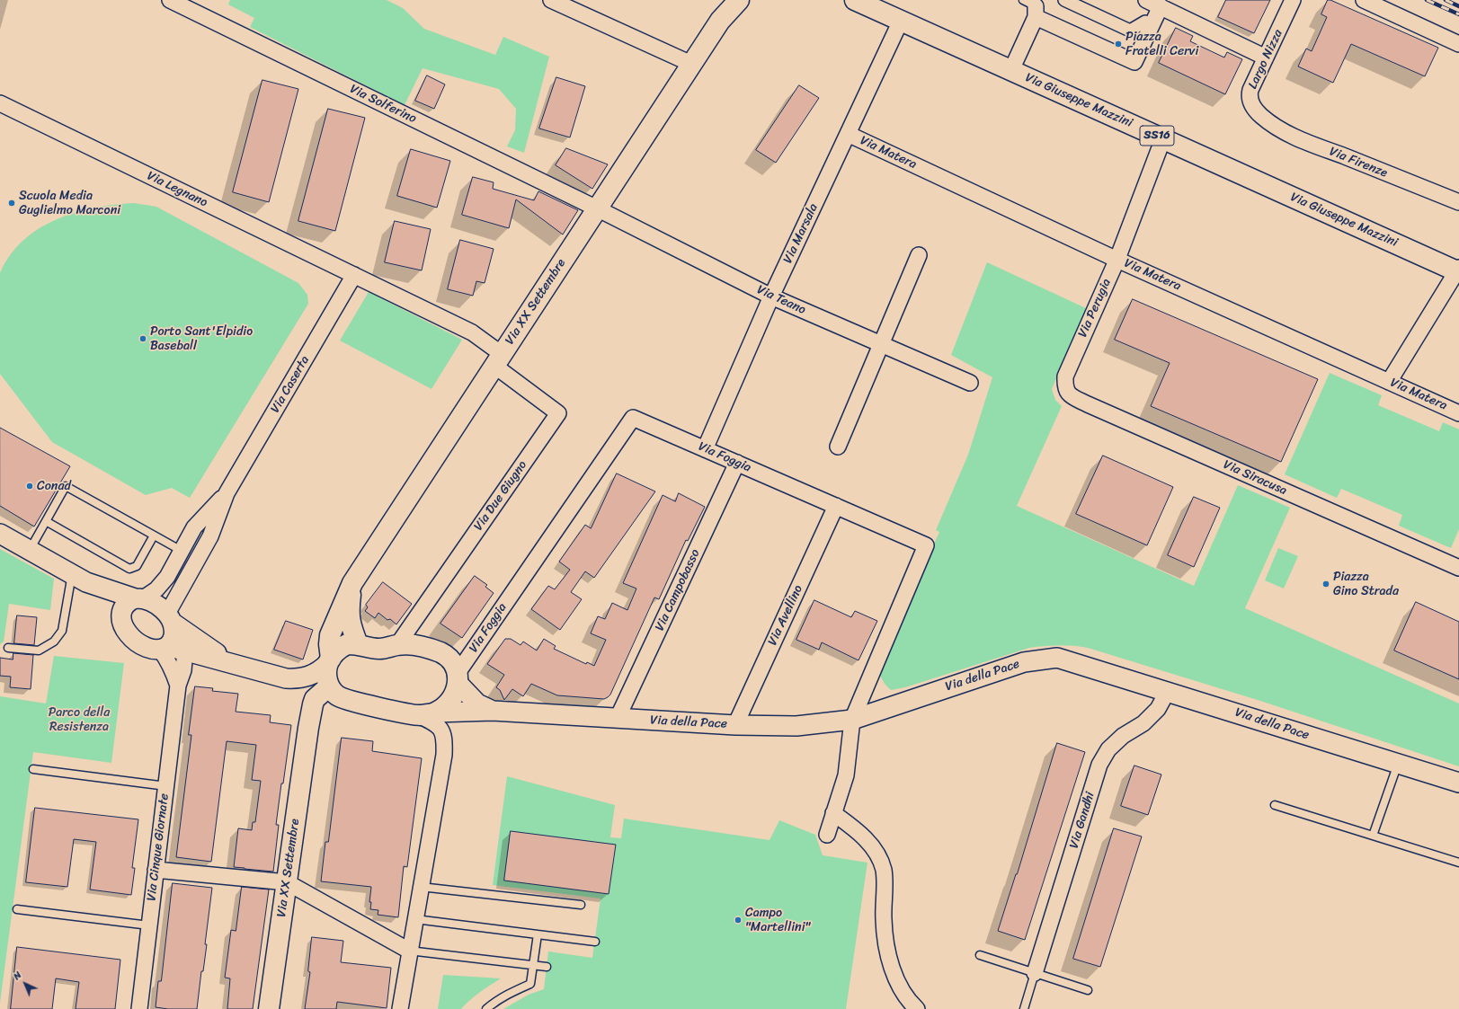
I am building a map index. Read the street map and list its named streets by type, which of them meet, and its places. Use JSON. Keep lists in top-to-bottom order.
{
  "streets": {
    "main road": ["Via Giuseppe Mazzini", "SS16", "Via XX Settembre"],
    "street": [
      "Largo Nizza",
      "Via Solferino",
      "Via Matera",
      "Via Firenze",
      "Via Legnano",
      "Via Marsala",
      "Via Teano",
      "Via Perugia",
      "Via Caserta",
      "Via Foggia",
      "Via Siracusa",
      "Via Due Giugno",
      "Via Campobasso",
      "Via Avellino",
      "Via della Pace",
      "Via Gandhi",
      "Via Cinque Giornate"
    ]
  },
  "crossings": [
    ["Largo Nizza", "Via Firenze"],
    ["Via Giuseppe Mazzini", "Via Marsala"],
    ["Via Giuseppe Mazzini", "Via Perugia"],
    ["Via Solferino", "Via Teano"],
    ["Via Solferino", "Via XX Settembre"],
    ["Via Matera", "Via Marsala"],
    ["Via Matera", "Via Perugia"],
    ["Via Legnano", "Via XX Settembre"],
    ["Via Legnano", "Via Caserta"],
    ["Via Legnano", "Via Due Giugno"],
    ["Via Marsala", "Via Teano"],
    ["Via Marsala", "Via Foggia"],
    ["Via Teano", "Via XX Settembre"],
    ["Via XX Settembre", "Via Due Giugno"],
    ["Via Perugia", "Via Siracusa"],
    ["Via Caserta", "Via Cinque Giornate"],
    ["Via Foggia", "Via Campobasso"],
    ["Via Foggia", "Via Avellino"],
    ["Via Foggia", "Via della Pace"],
    ["Via Campobasso", "Via della Pace"],
    ["Via Avellino", "Via della Pace"],
    ["Via della Pace", "Via Gandhi"]
  ],
  "parks": ["Parco della Resistenza"],
  "places": [
    "Piazza Fratelli Cervi",
    "Scuola Media Guglielmo Marconi",
    "Porto Sant'Elpidio Baseball",
    "Conad",
    "Piazza Gino Strada",
    "Campo \"Martellini\""
  ],
  "north": "top left"
}
